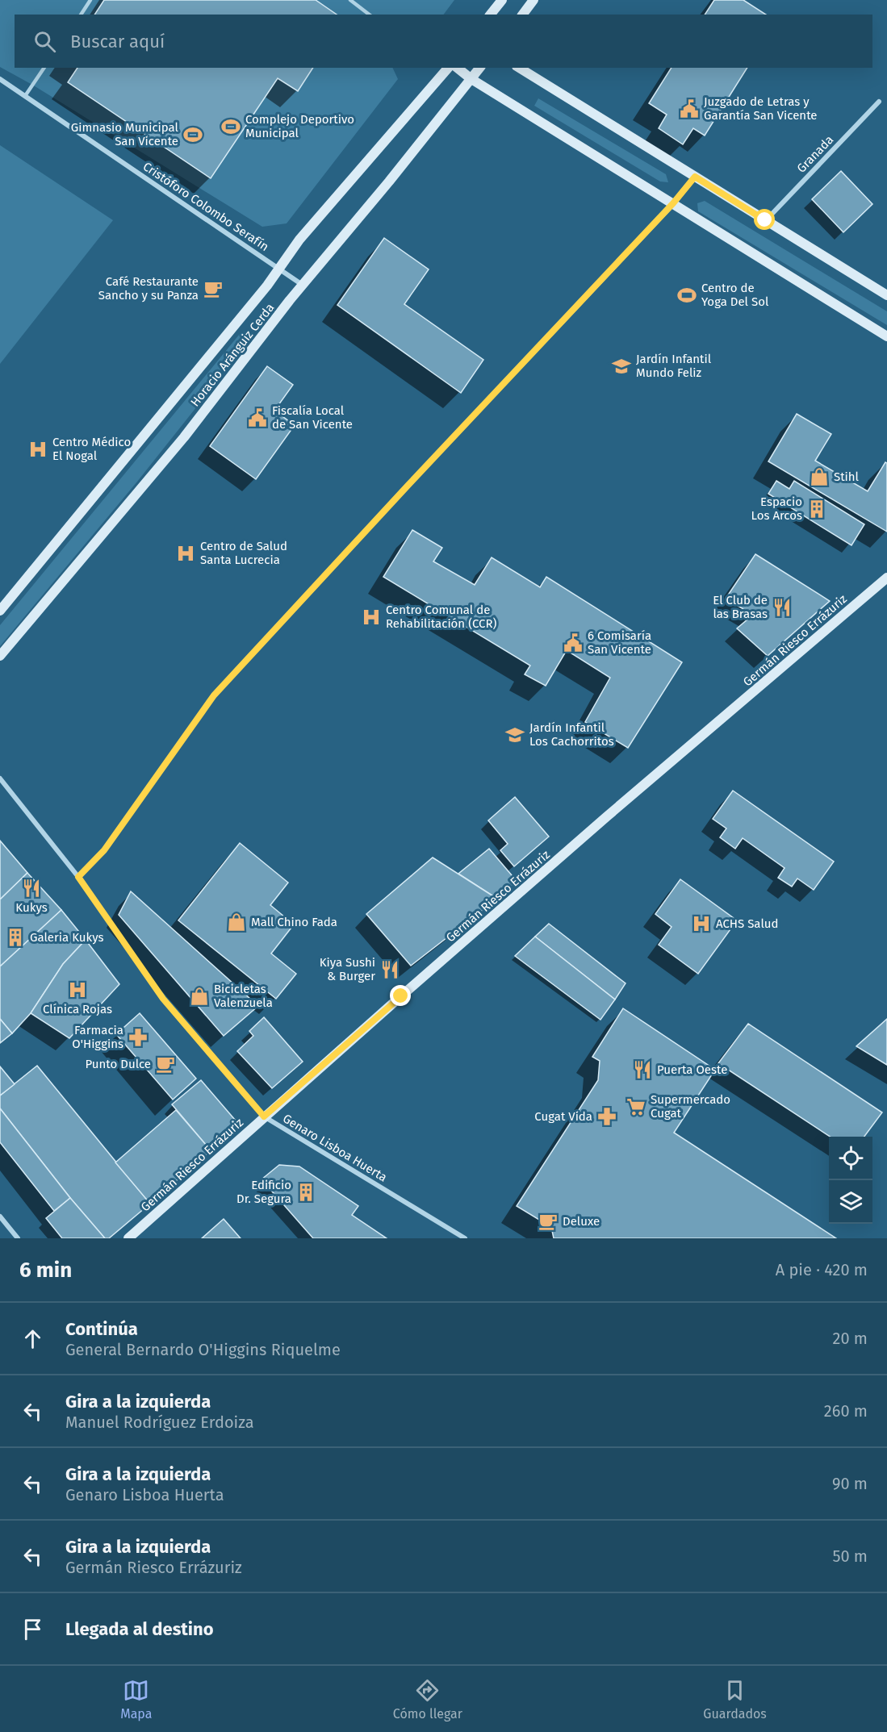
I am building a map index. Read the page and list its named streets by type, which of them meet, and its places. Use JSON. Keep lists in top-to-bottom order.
{
  "streets": {
    "street": [
      "Granada",
      "Cristóforo Colombo Serafín",
      "Horacio Aránguiz Cerda",
      "Germán Riesco Errázuriz",
      "Genaro Lisboa Huerta"
    ]
  },
  "crossings": [
    ["Cristóforo Colombo Serafín", "Horacio Aránguiz Cerda"],
    ["Germán Riesco Errázuriz", "Genaro Lisboa Huerta"]
  ],
  "places": {
    "public building": ["Juzgado de Letras y Garantía San Vicente", "Fiscalía Local de San Vicente", "6 Comisaría San Vicente"],
    "sports": ["Complejo Deportivo Municipal", "Gimnasio Municipal San Vicente", "Centro de Yoga Del Sol"],
    "cafe": ["Café Restaurante Sancho y su Panza", "Punto Dulce", "Deluxe"],
    "school or university": ["Jardín Infantil Mundo Feliz", "Jardín Infantil Los Cachorritos"],
    "hospital": [
      "Centro Médico El Nogal",
      "Centro de Salud Santa Lucrecia",
      "Centro Comunal de Rehabilitación (CCR)",
      "ACHS Salud",
      "Clínica Rojas"
    ],
    "shop": ["Stihl", "Mall Chino Fada", "Bicicletas Valenzuela"],
    "building": ["Espacio Los Arcos", "Galeria Kukys", "Edificio Dr. Segura"],
    "restaurant": [
      "El Club de las Brasas",
      "Kukys",
      "Kiya Sushi & Burger",
      "Puerta Oeste"
    ],
    "pharmacy": ["Farmacia O'Higgins", "Cugat Vida"],
    "supermarket": ["Supermercado Cugat"]
  },
  "page": {
    "search": "Buscar aquí",
    "heading": ["6 min", "A pie · 420 m"],
    "list": [
      ["Continúa", "General Bernardo O'Higgins Riquelme", "20 m"],
      ["Gira a la izquierda", "Manuel Rodríguez Erdoiza", "260 m"],
      ["Gira a la izquierda", "Genaro Lisboa Huerta", "90 m"],
      ["Gira a la izquierda", "Germán Riesco Errázuriz", "50 m"],
      "Llegada al destino"
    ],
    "nav": ["Mapa", "Cómo llegar", "Guardados"]
  }
}
